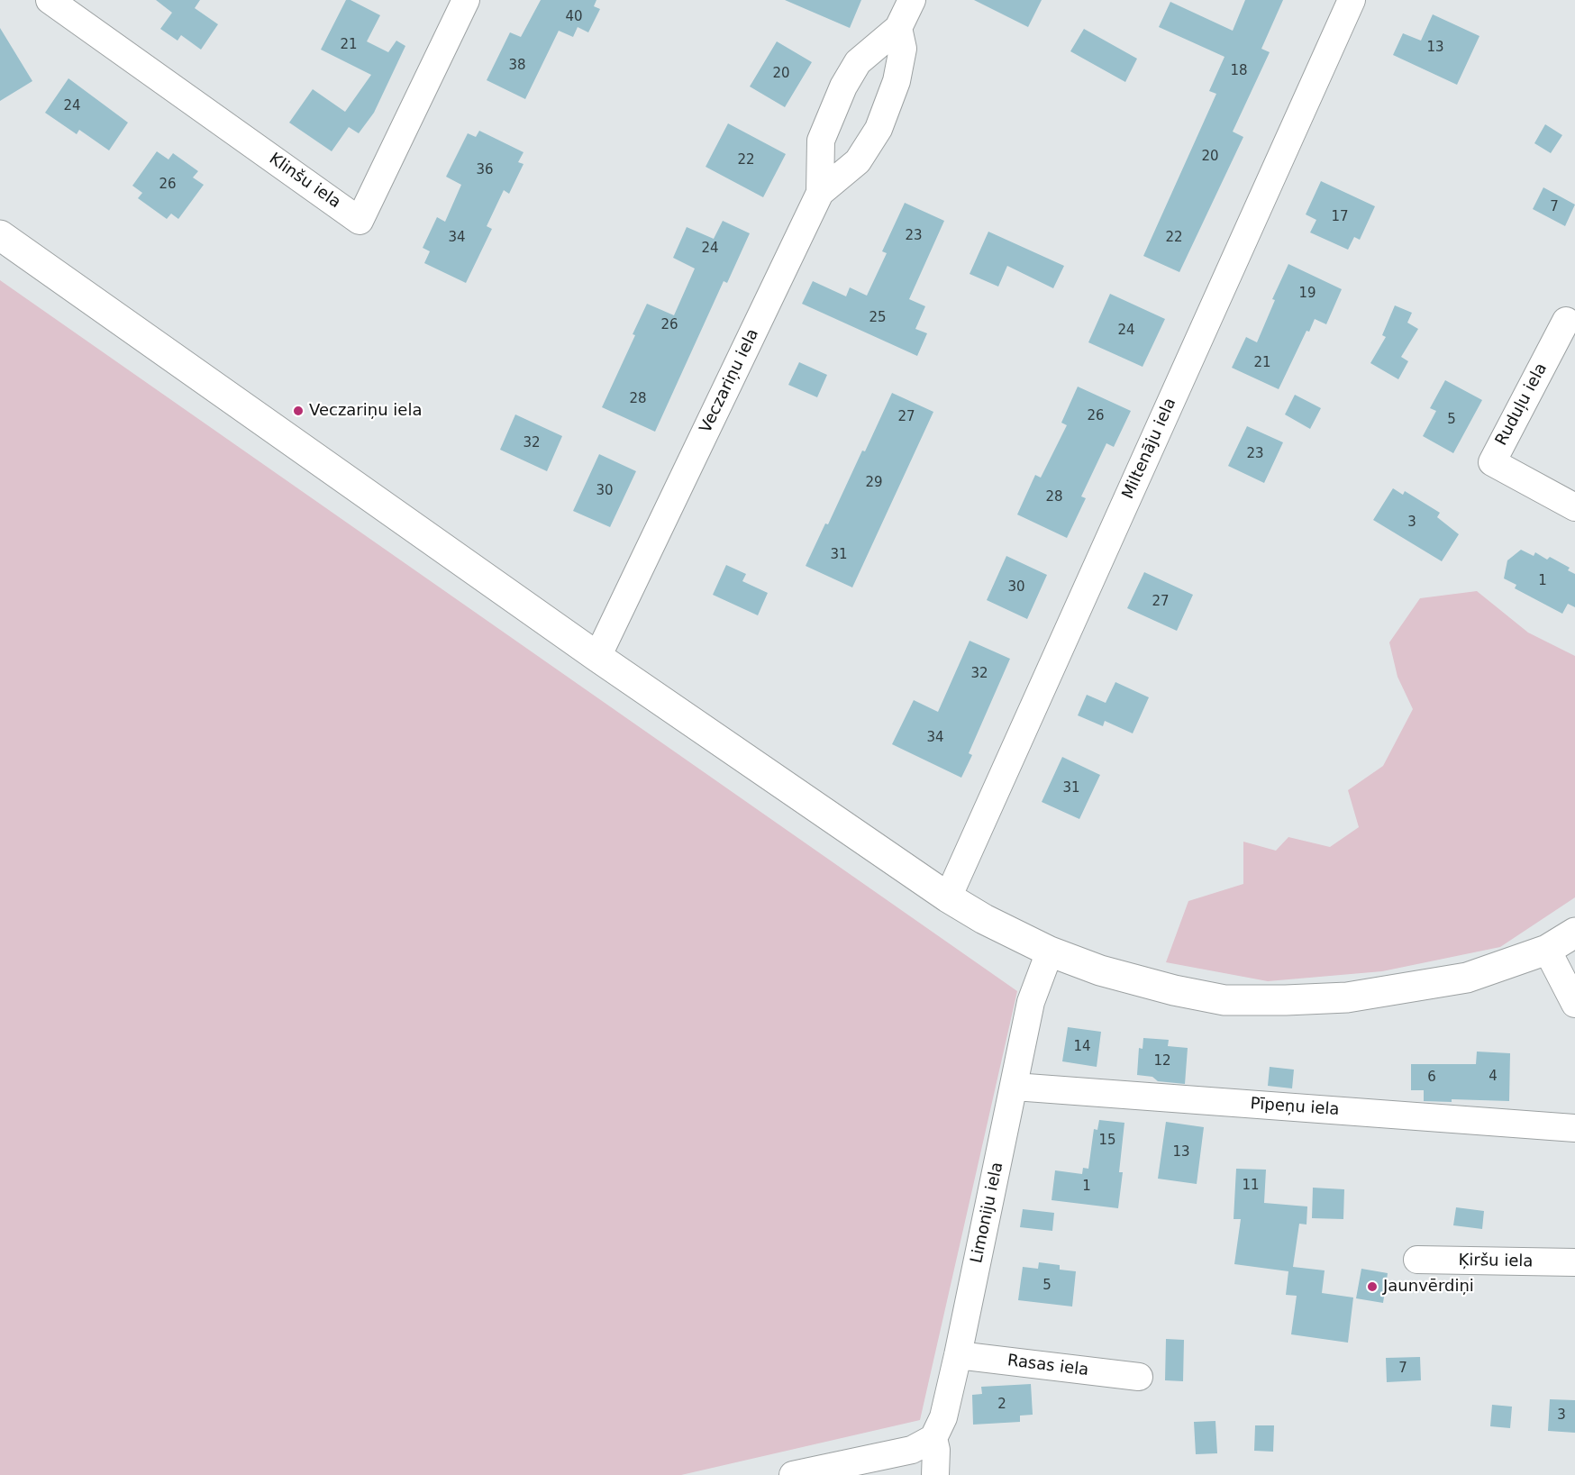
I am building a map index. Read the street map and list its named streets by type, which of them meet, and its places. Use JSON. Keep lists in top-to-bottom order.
{
  "streets": {
    "street": [
      "Klinšu iela",
      "Veczariņu iela",
      "Ruduļu iela",
      "Miltenāju iela",
      "Pīpeņu iela",
      "Limoniju iela",
      "Ķiršu iela",
      "Rasas iela"
    ]
  },
  "crossings": [
    ["Pīpeņu iela", "Limoniju iela"],
    ["Limoniju iela", "Rasas iela"]
  ],
  "places": ["Veczariņu iela", "Jaunvērdiņi"],
  "house_numbers": [
    "40",
    "21",
    "13",
    "38",
    "18",
    "20",
    "24",
    "20",
    "22",
    "36",
    "26",
    "7",
    "17",
    "23",
    "34",
    "22",
    "24",
    "19",
    "25",
    "26",
    "24",
    "21",
    "28",
    "26",
    "27",
    "5",
    "32",
    "23",
    "29",
    "30",
    "28",
    "3",
    "31",
    "1",
    "30",
    "27",
    "32",
    "34",
    "31",
    "14",
    "12",
    "4",
    "6",
    "15",
    "13",
    "11",
    "1",
    "5",
    "7",
    "2",
    "3"
  ]
}
